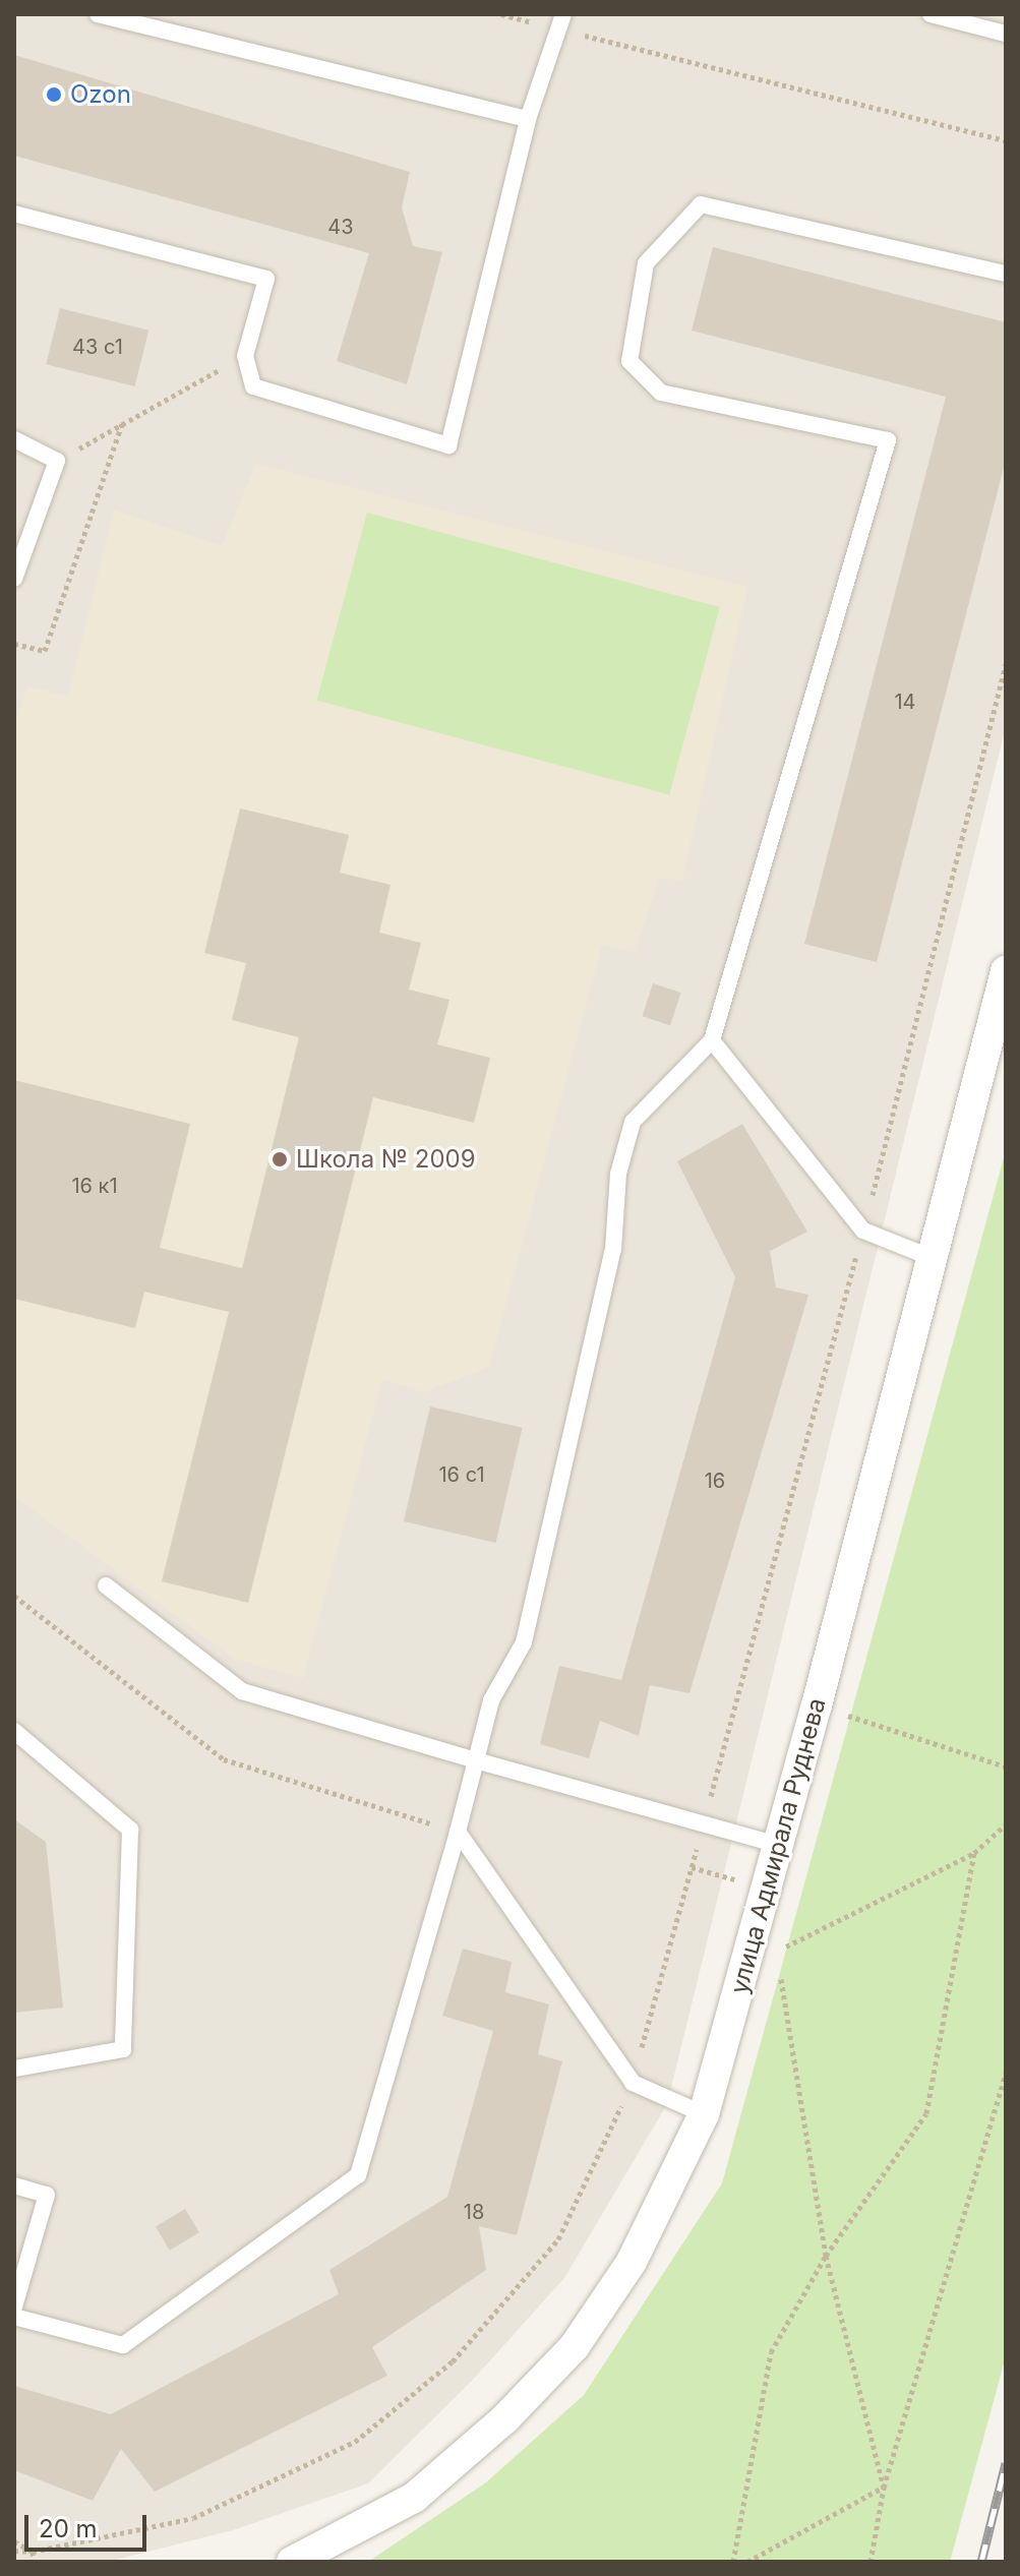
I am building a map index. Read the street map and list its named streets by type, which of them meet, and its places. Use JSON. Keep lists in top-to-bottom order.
{
  "streets": {
    "street": ["улица Адмирала Руднева"]
  },
  "places": ["Ozon", "Школа № 2009"],
  "house_numbers": [
    "43",
    "43 с1",
    "14",
    "16 к1",
    "16 с1",
    "16",
    "18"
  ],
  "scale_bar": "20 m"
}
